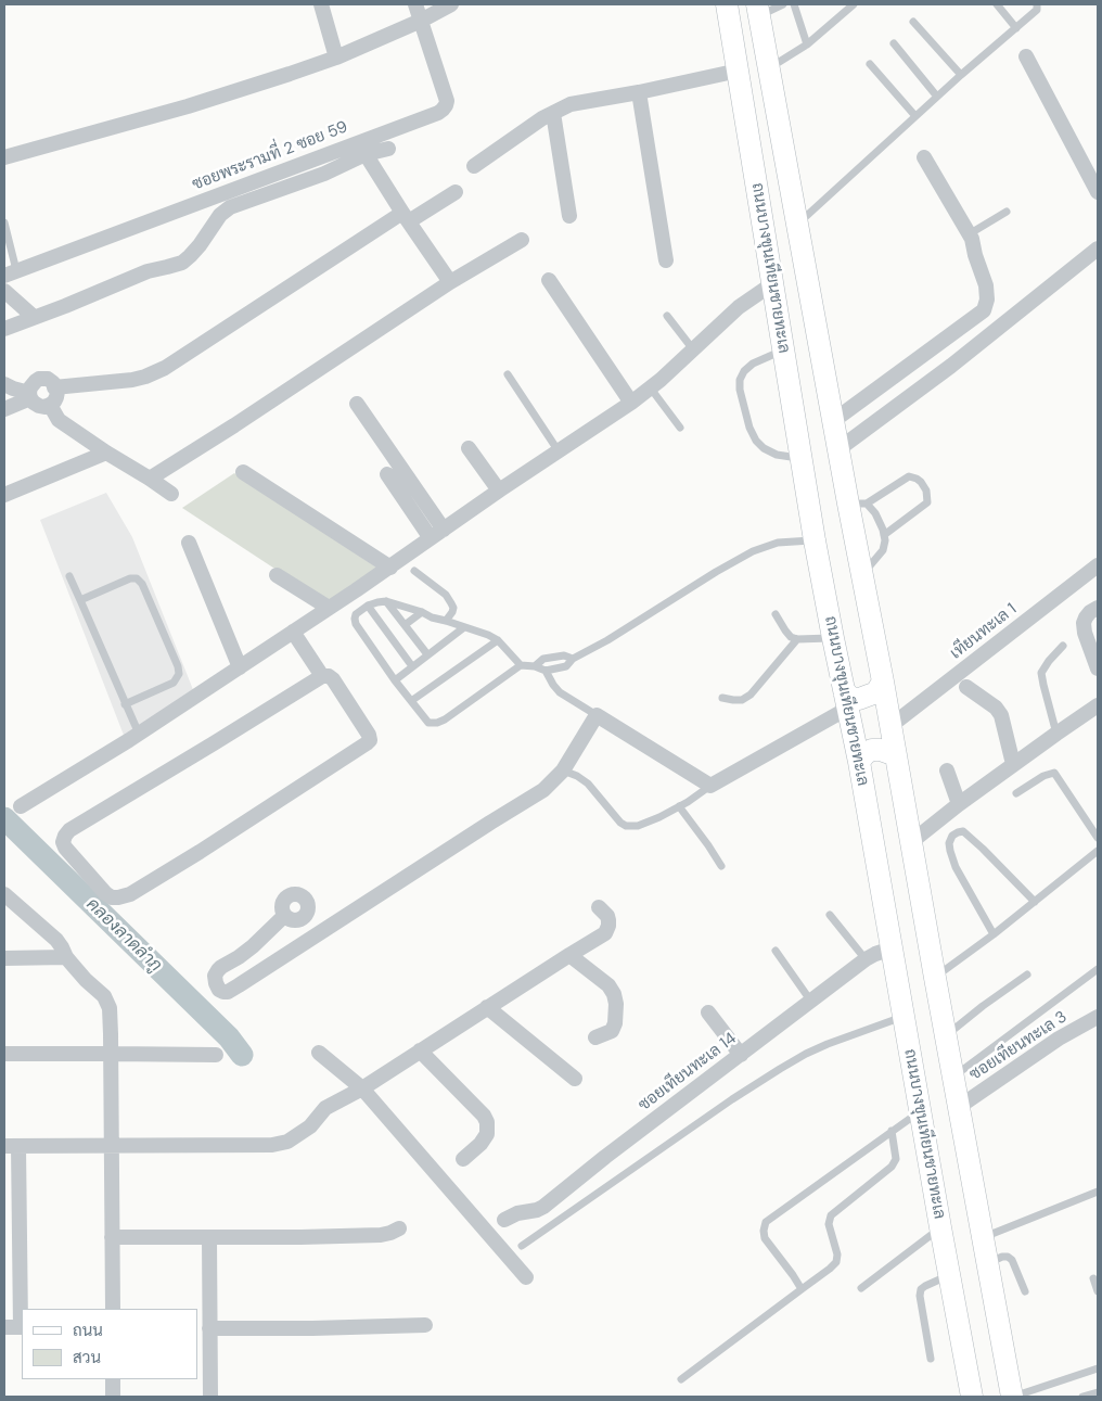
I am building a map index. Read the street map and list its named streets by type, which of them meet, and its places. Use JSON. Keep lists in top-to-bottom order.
{
  "streets": {
    "main road": ["ถนนบางขุนเทียนชายทะเล"],
    "street": [
      "ซอยพระรามที่ 2 ซอย 59",
      "เทียนทะเล 1",
      "ซอยเทียนทะเล 3",
      "ซอยเทียนทะเล 14"
    ]
  },
  "crossings": [
    ["ถนนบางขุนเทียนชายทะเล", "เทียนทะเล 1"],
    ["ถนนบางขุนเทียนชายทะเล", "ซอยเทียนทะเล 3"],
    ["ถนนบางขุนเทียนชายทะเล", "ซอยเทียนทะเล 14"]
  ],
  "water": ["คลองลาดลำภู"],
  "legend": ["ถนน", "สวน"]
}
